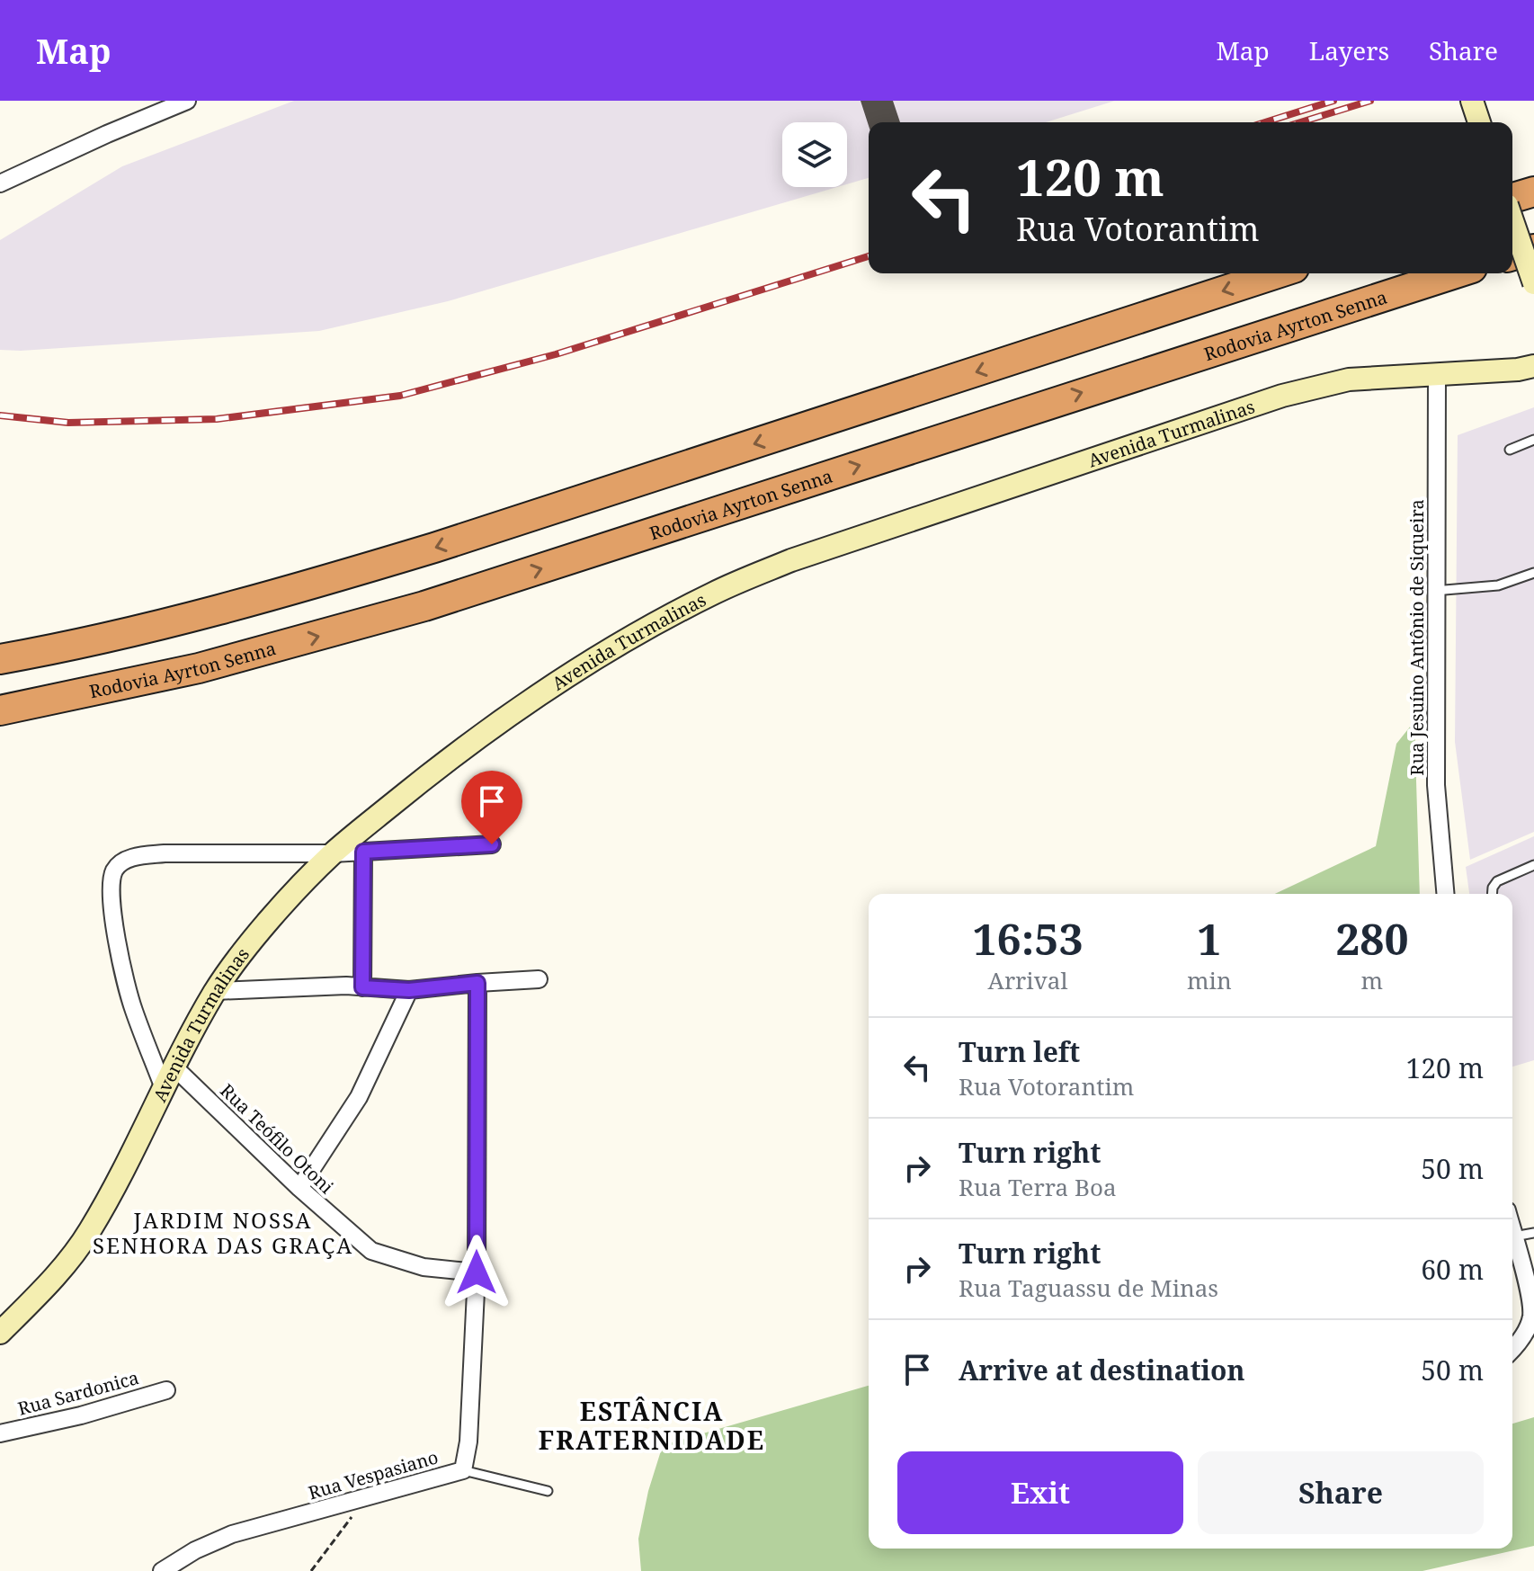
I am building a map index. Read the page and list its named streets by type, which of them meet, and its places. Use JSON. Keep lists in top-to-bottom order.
{
  "streets": {
    "highway": ["Rodovia Ayrton Senna"],
    "street": [
      "Avenida Turmalinas",
      "Rua Jesuíno Antônio de Siqueira",
      "Rua Teófilo Otoni",
      "Rua Sardonica",
      "Rua Vespasiano"
    ]
  },
  "crossings": [
    ["Avenida Turmalinas", "Rua Jesuíno Antônio de Siqueira"],
    ["Avenida Turmalinas", "Rua Teófilo Otoni"],
    ["Rua Teófilo Otoni", "Rua Vespasiano"]
  ],
  "districts": ["JARDIM NOSSA SENHORA DAS GRAÇA", "ESTÂNCIA FRATERNIDADE"],
  "page": {
    "header": "Map",
    "nav": ["Map", "Layers", "Share"],
    "turn": ["120 m", "Rua Votorantim"],
    "eta": [
      "16:53",
      "Arrival",
      "1",
      "min",
      "280",
      "m"
    ],
    "list": [
      {
        "name": "Turn left",
        "note": "Rua Votorantim",
        "value": "120 m"
      },
      {
        "name": "Turn right",
        "note": "Rua Terra Boa",
        "value": "50 m"
      },
      {
        "name": "Turn right",
        "note": "Rua Taguassu de Minas",
        "value": "60 m"
      },
      {
        "name": "Arrive at destination",
        "value": "50 m"
      }
    ],
    "buttons": ["Exit", "Share"]
  }
}
